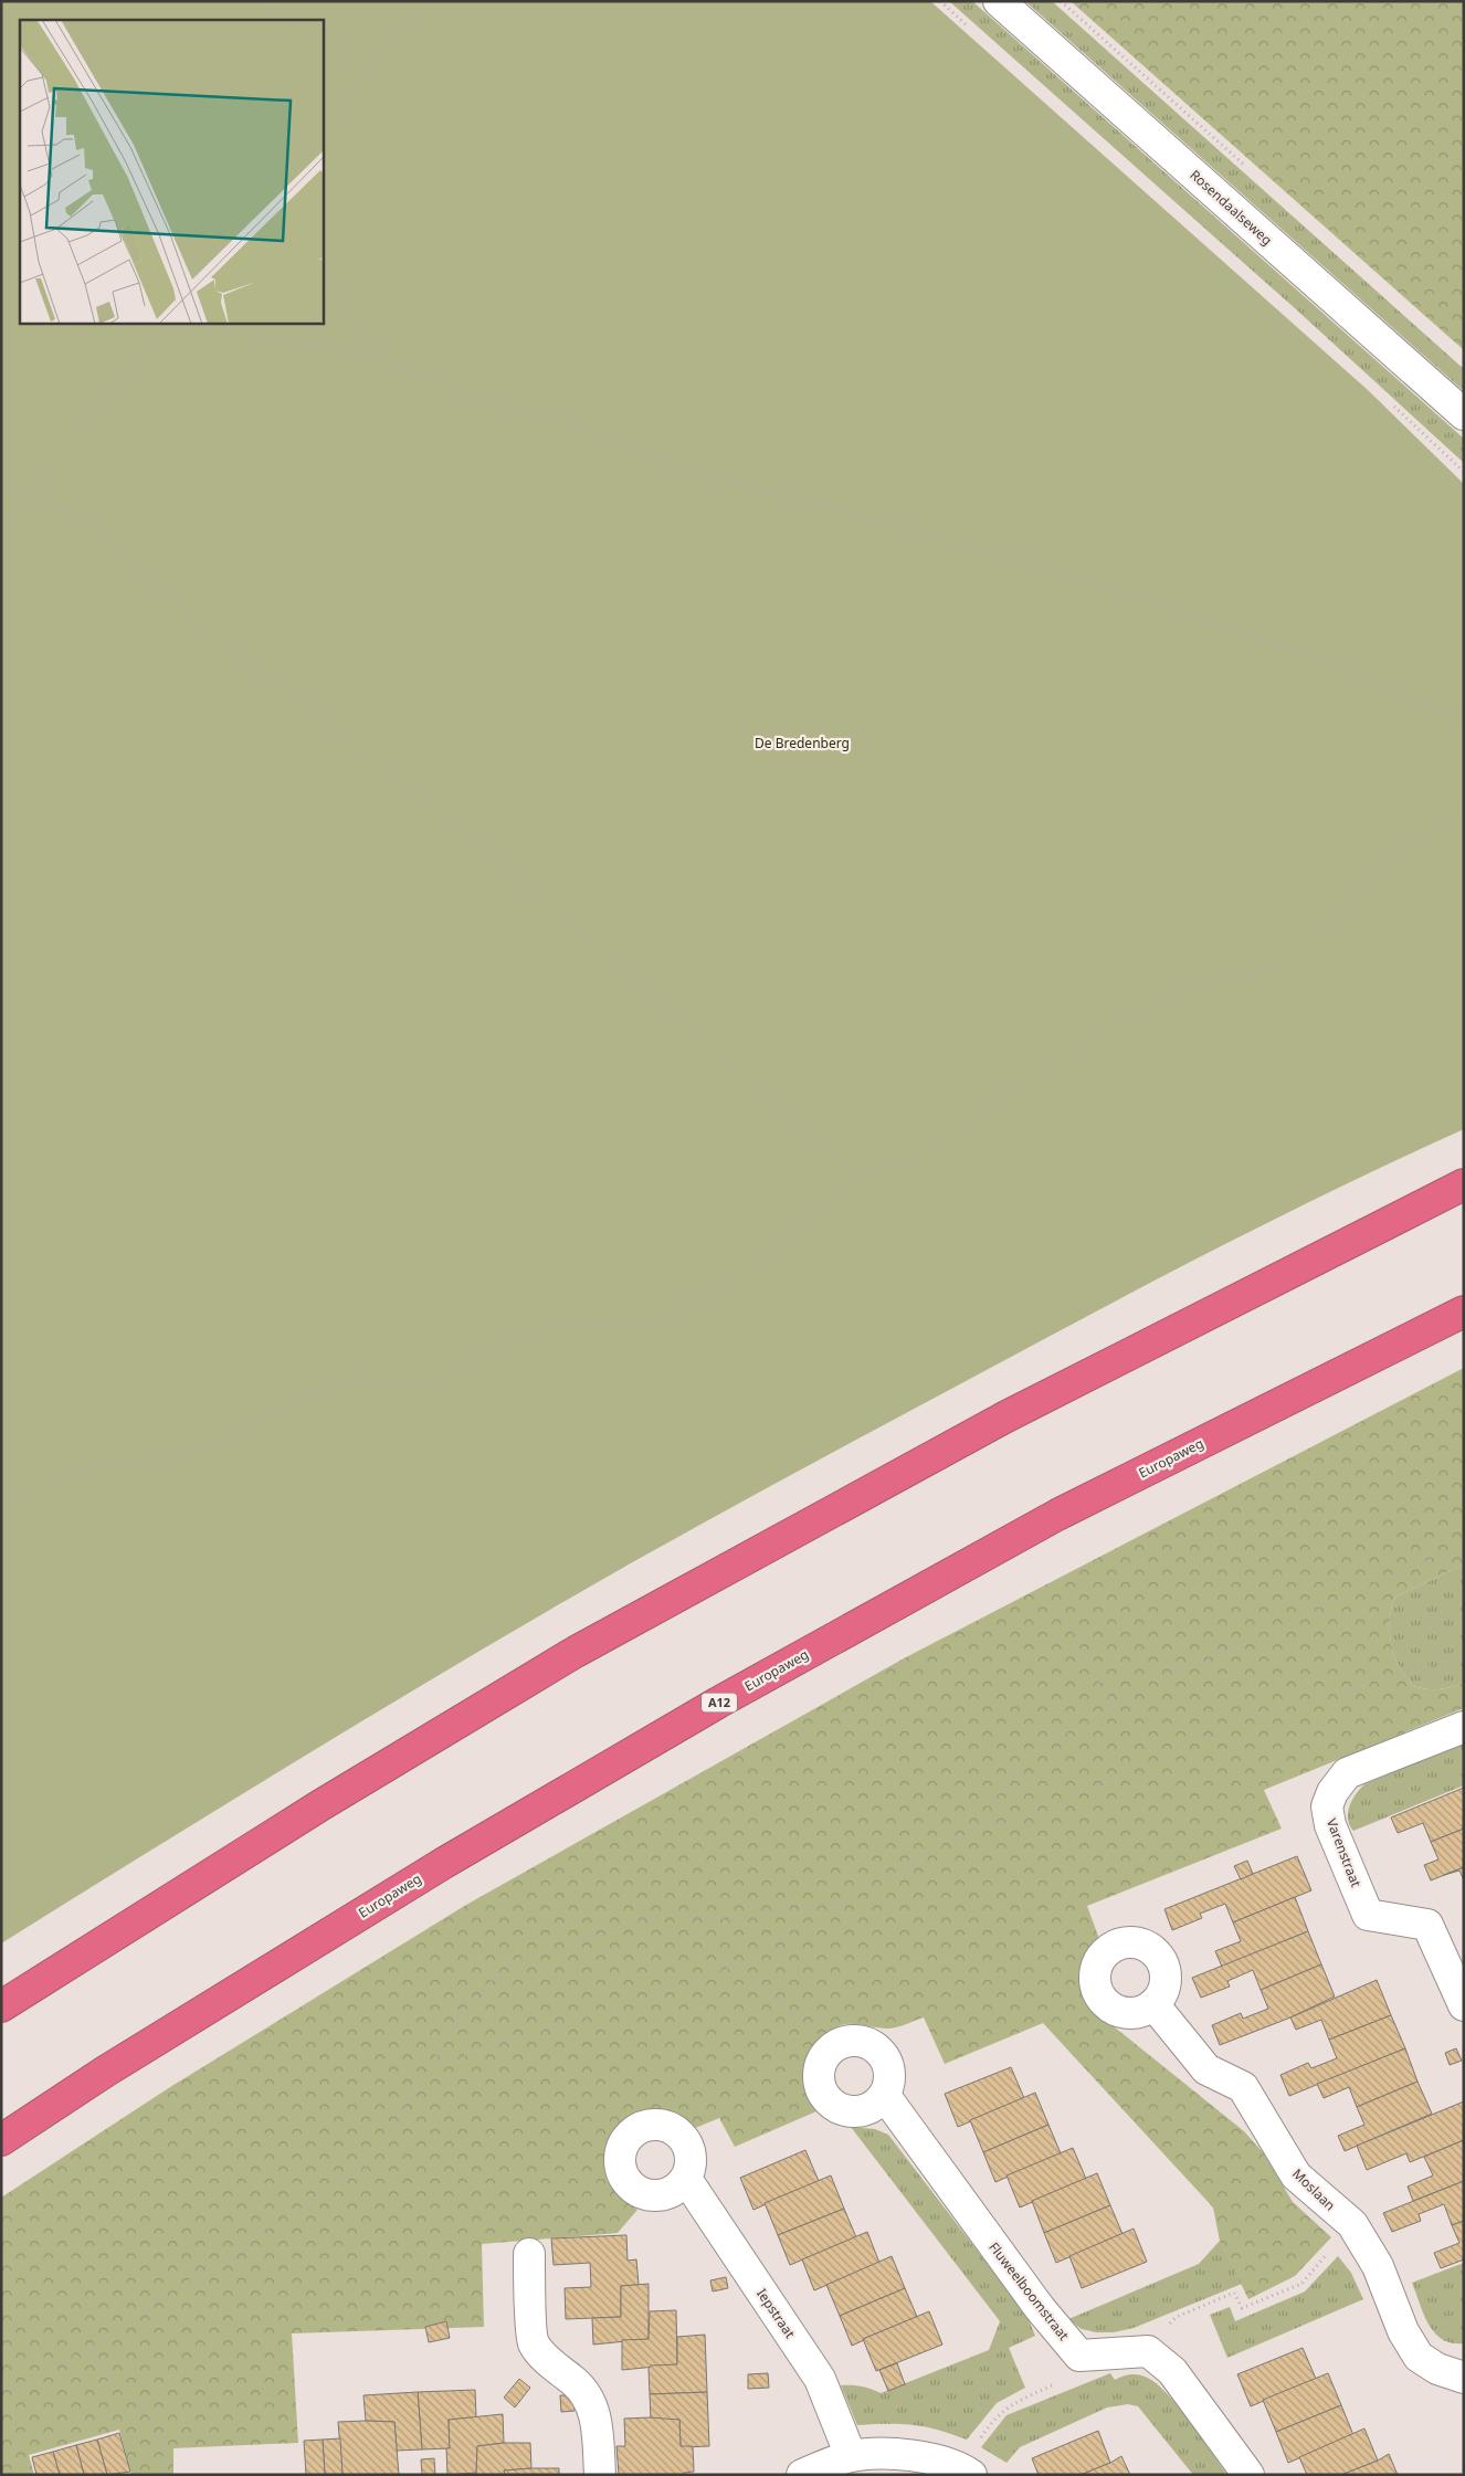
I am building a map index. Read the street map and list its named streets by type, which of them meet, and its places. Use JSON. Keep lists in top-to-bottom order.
{
  "streets": {
    "highway": ["Europaweg", "A12"],
    "street": [
      "Rosendaalseweg",
      "Varenstraat",
      "Moslaan",
      "Fluweelboomstraat",
      "Iepstraat"
    ]
  },
  "parks": ["De Bredenberg"]
}
